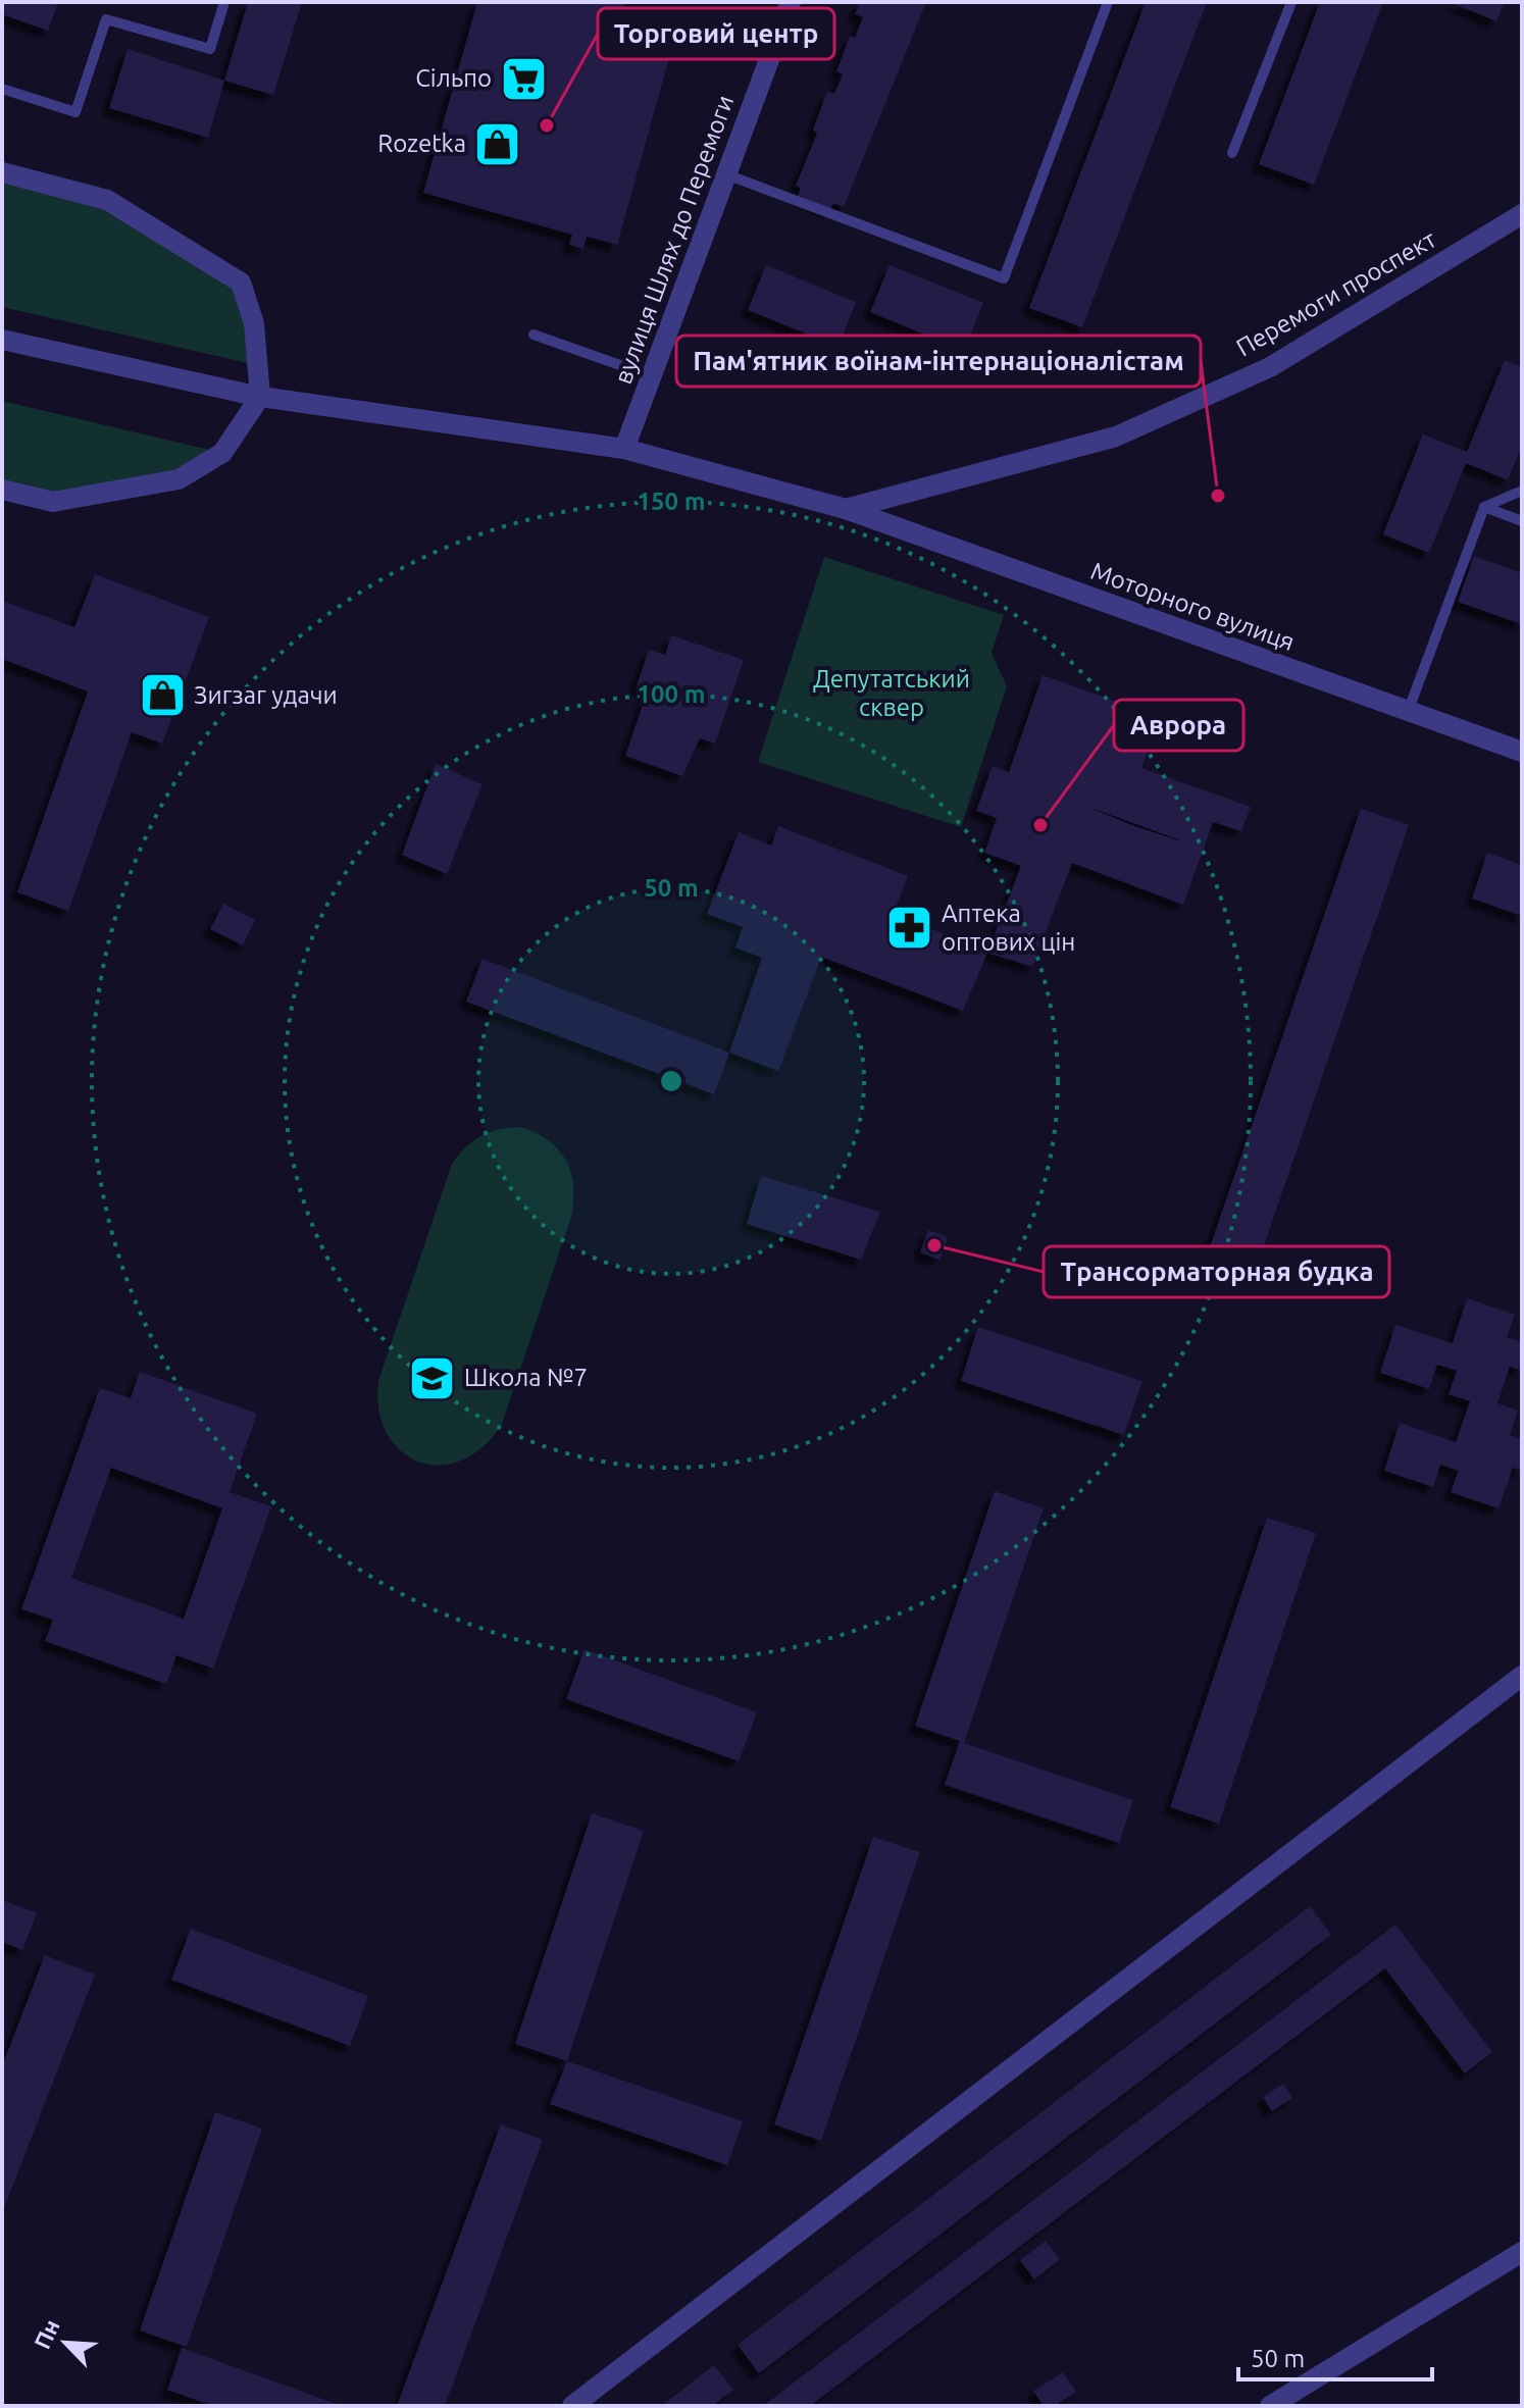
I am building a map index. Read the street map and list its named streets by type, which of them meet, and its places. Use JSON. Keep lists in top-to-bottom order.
{
  "streets": {
    "street": ["вулиця Шлях до Перемоги", "Перемоги проспект", "Моторного вулиця"]
  },
  "crossings": [
    ["вулиця Шлях до Перемоги", "Моторного вулиця"],
    ["Перемоги проспект", "Моторного вулиця"]
  ],
  "parks": ["Депутатський сквер"],
  "places": {
    "supermarket": ["Сільпо"],
    "other": [
      "Торговий центр",
      "Пам'ятник воїнам-інтернаціоналістам",
      "Аврора",
      "Трансорматорная будка"
    ],
    "shop": ["Rozetka", "Зигзаг удачи"],
    "pharmacy": ["Аптека оптових цін"],
    "school or university": ["Школа №7"]
  },
  "scale_bar": "50 m",
  "north": "top left",
  "rings": ["150 m", "100 m", "50 m"]
}
